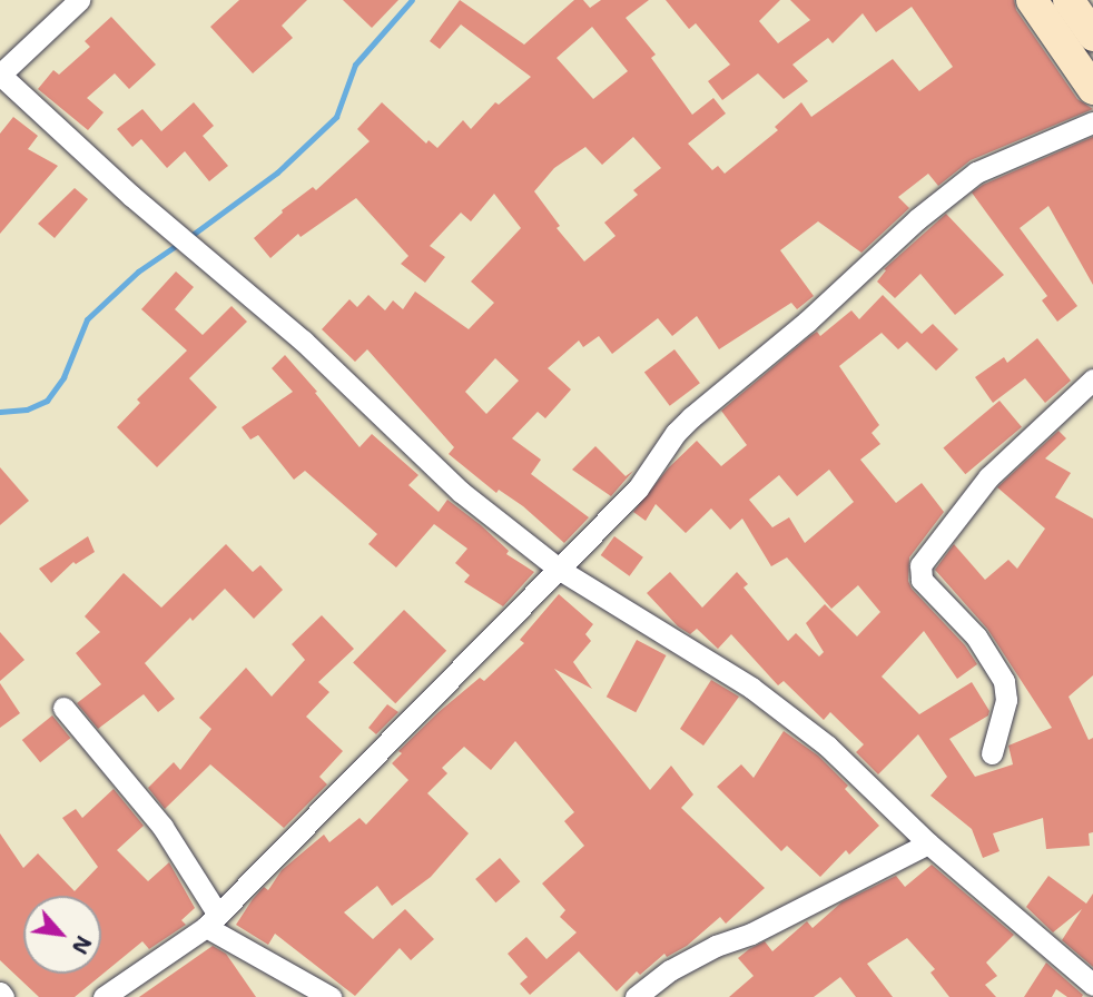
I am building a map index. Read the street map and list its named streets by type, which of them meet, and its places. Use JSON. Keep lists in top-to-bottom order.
{
  "north": "bottom right"
}
